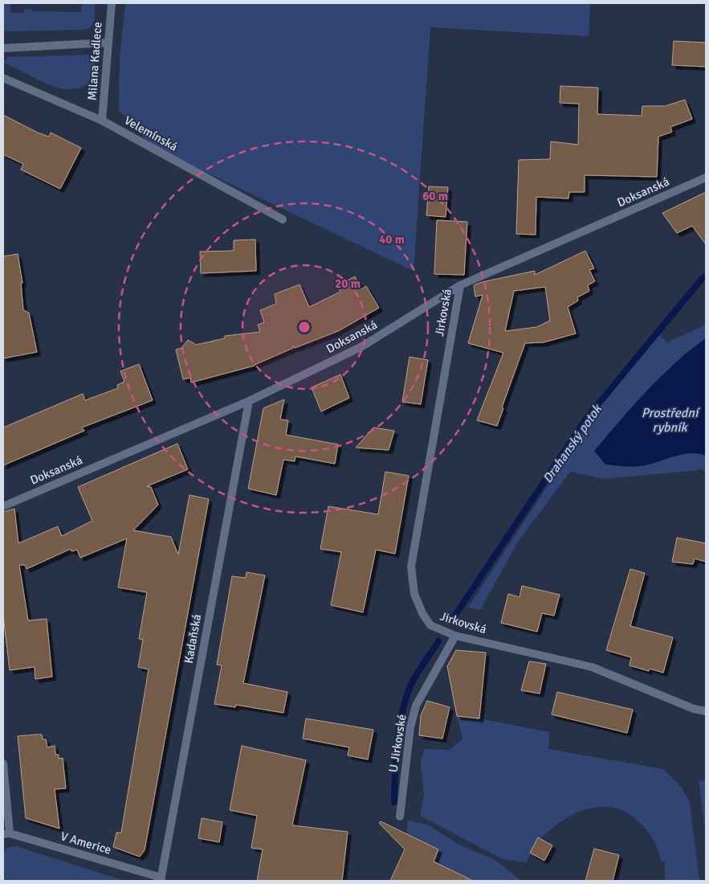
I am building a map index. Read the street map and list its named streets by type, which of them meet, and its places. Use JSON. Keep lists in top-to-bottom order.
{
  "streets": {
    "street": [
      "Milana Kadlece",
      "Velemínská",
      "Doksanská",
      "Jirkovská",
      "Kadaňská",
      "U Jirkovské",
      "V Americe"
    ]
  },
  "crossings": [
    ["Milana Kadlece", "Velemínská"],
    ["Doksanská", "Jirkovská"],
    ["Doksanská", "Kadaňská"],
    ["Jirkovská", "U Jirkovské"],
    ["Kadaňská", "V Americe"]
  ],
  "water": ["Prostřední rybník", "Drahanský potok"],
  "rings": ["60 m", "40 m", "20 m"]
}
